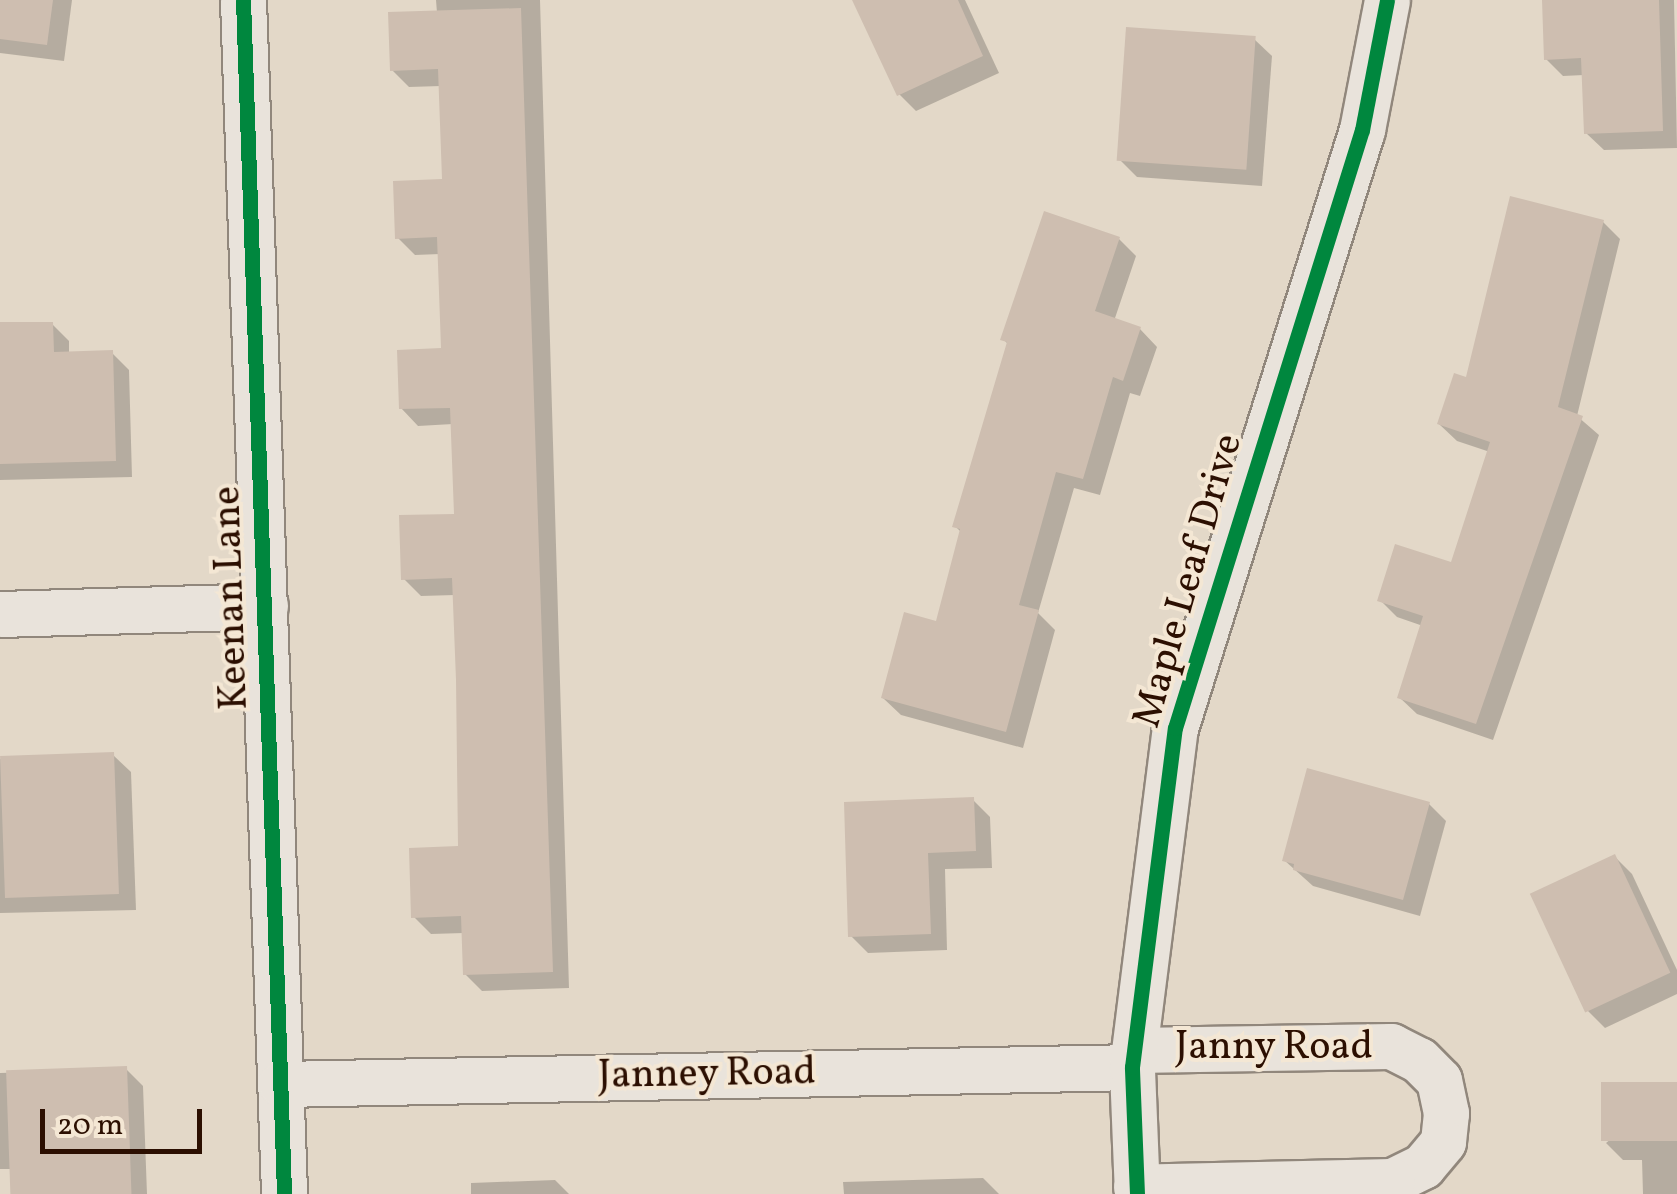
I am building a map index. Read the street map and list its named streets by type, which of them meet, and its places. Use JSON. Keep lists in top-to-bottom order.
{
  "streets": {
    "street": [
      "Maple Leaf Drive",
      "Keenan Lane",
      "Janny Road",
      "Janney Road"
    ]
  },
  "crossings": [
    ["Maple Leaf Drive", "Janny Road"],
    ["Maple Leaf Drive", "Janney Road"],
    ["Keenan Lane", "Janney Road"],
    ["Janny Road", "Janney Road"]
  ],
  "scale_bar": "20 m"
}
